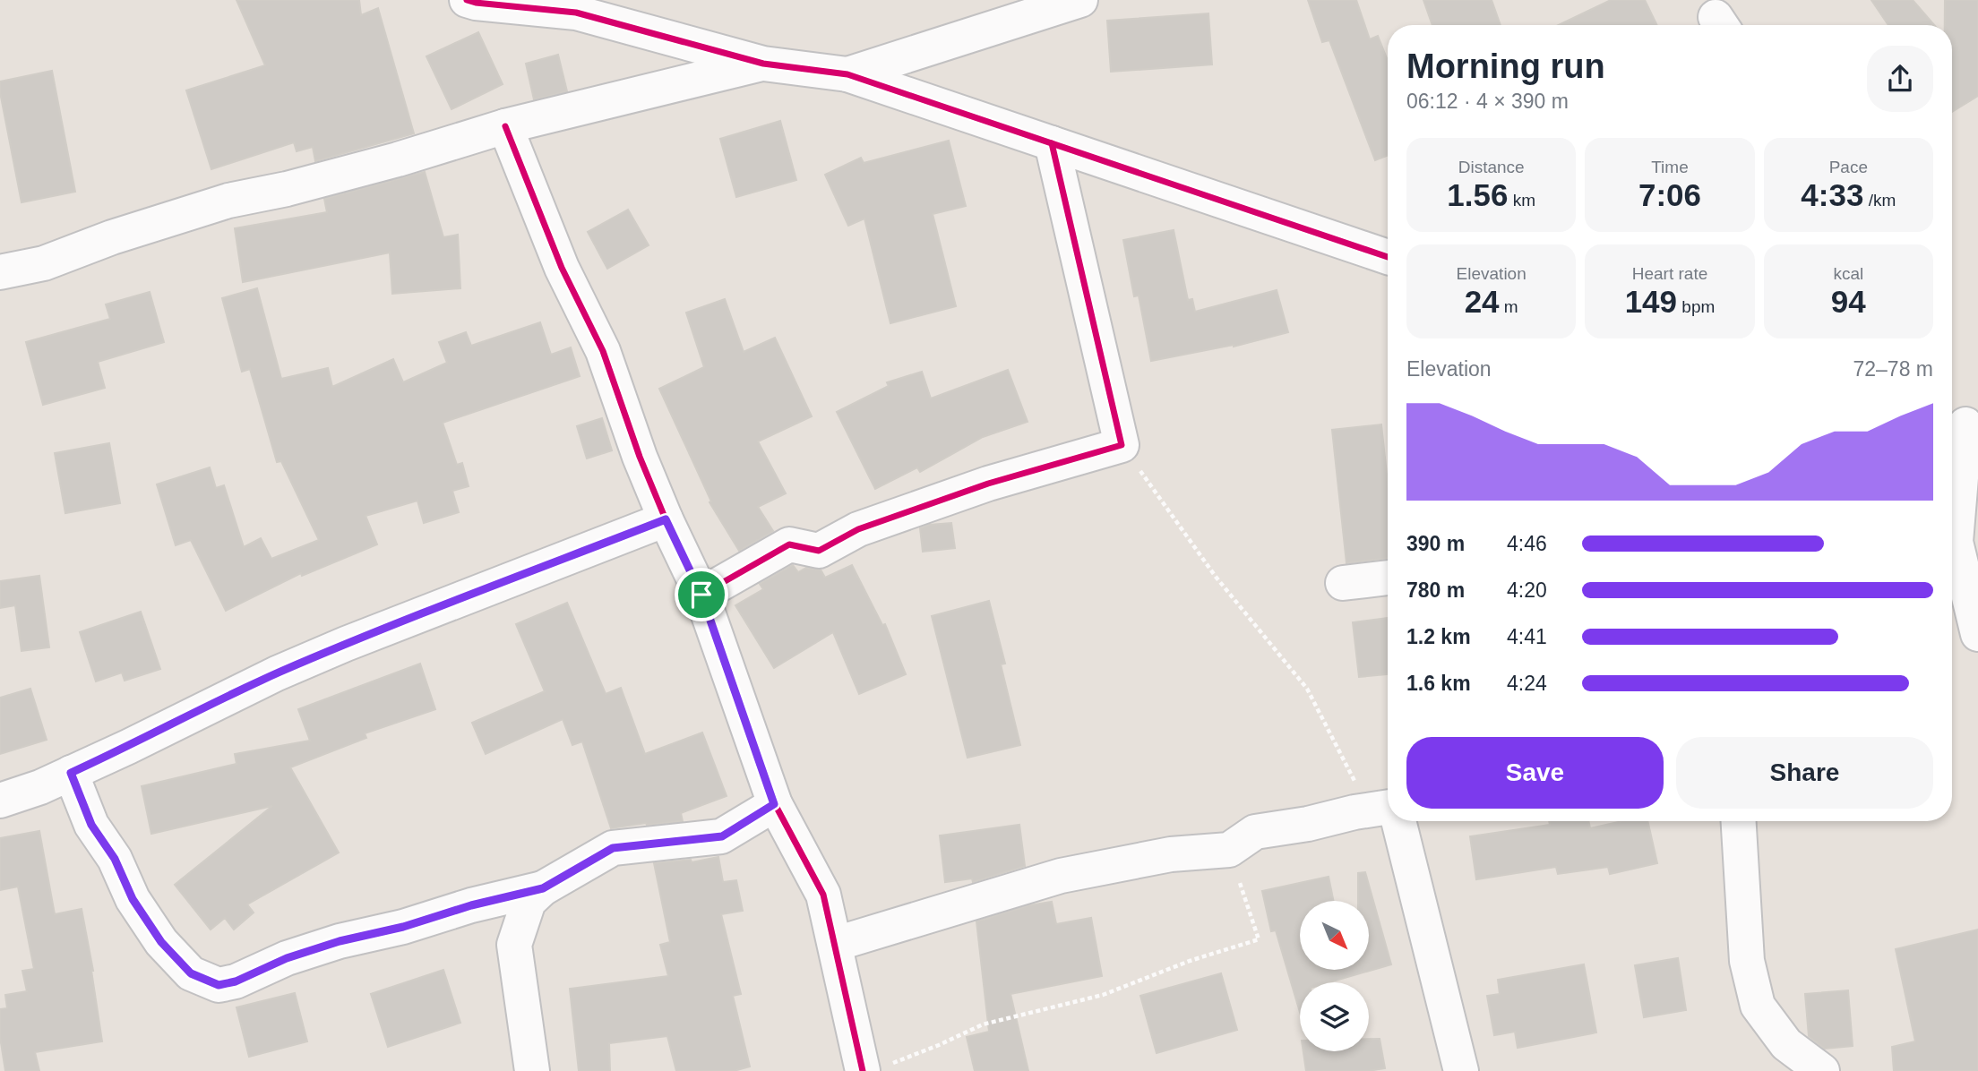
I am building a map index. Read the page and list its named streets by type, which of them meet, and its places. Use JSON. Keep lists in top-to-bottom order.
{
  "north": "bottom right",
  "page": {
    "heading": ["Morning run", "06:12 · 4 × 390 m"],
    "stats": [
      ["Distance", "1.56 km"],
      ["Time", "7:06"],
      ["Pace", "4:33 /km"],
      ["Elevation", "24 m"],
      ["Heart rate", "149 bpm"],
      ["kcal", "94"]
    ],
    "chart": ["Elevation", "72–78 m"],
    "list": [
      {
        "name": "390 m",
        "note": "4:46"
      },
      {
        "name": "780 m",
        "note": "4:20"
      },
      {
        "name": "1.2 km",
        "note": "4:41"
      },
      {
        "name": "1.6 km",
        "note": "4:24"
      }
    ],
    "buttons": ["Save", "Share"]
  }
}
